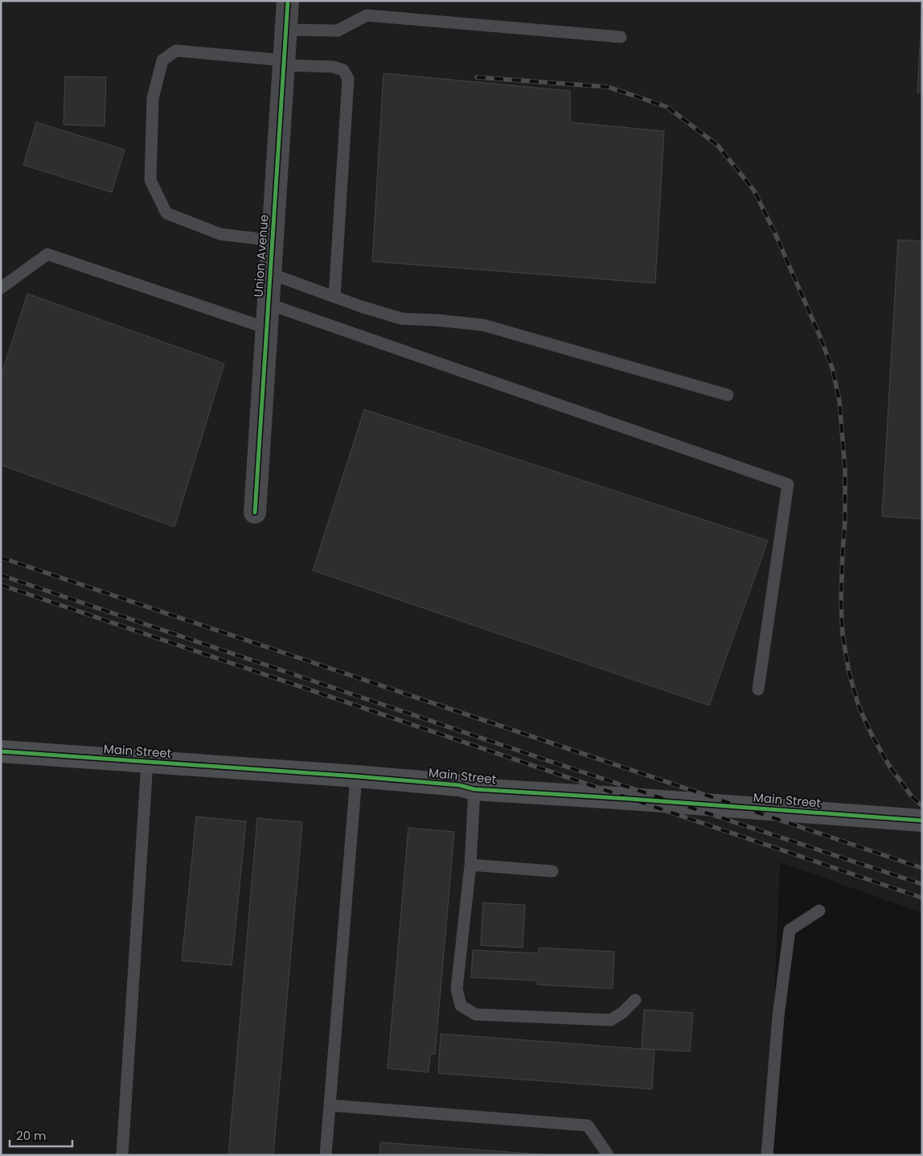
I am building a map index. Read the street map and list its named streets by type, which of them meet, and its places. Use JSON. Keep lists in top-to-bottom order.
{
  "streets": {
    "street": ["Union Avenue", "Main Street"]
  },
  "scale_bar": "20 m"
}
